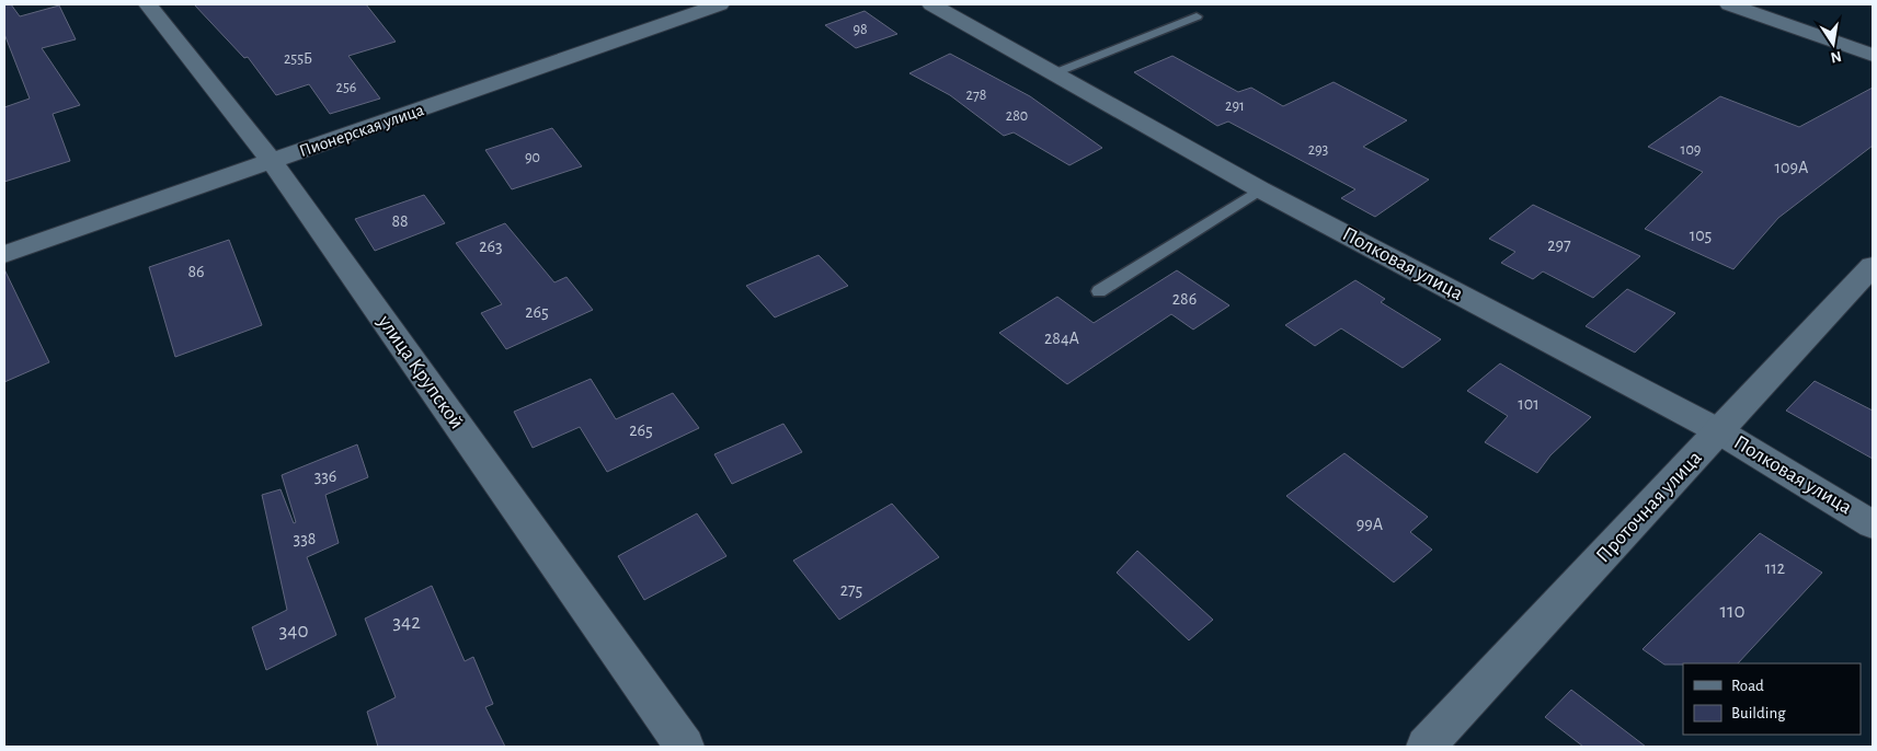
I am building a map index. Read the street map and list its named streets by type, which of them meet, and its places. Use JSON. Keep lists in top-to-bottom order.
{
  "streets": {
    "street": [
      "Пионерская улица",
      "Полковая улица",
      "улица Крупской",
      "Проточная улица"
    ]
  },
  "crossings": [
    ["Пионерская улица", "улица Крупской"],
    ["Полковая улица", "Проточная улица"]
  ],
  "house_numbers": [
    "98",
    "255Б",
    "256",
    "278",
    "291",
    "280",
    "293",
    "109",
    "90",
    "109А",
    "88",
    "105",
    "297",
    "263",
    "86",
    "286",
    "265",
    "284А",
    "101",
    "265",
    "336",
    "99А",
    "338",
    "112",
    "275",
    "110",
    "342",
    "340"
  ],
  "legend": ["Road", "Building"],
  "north": "bottom"
}
